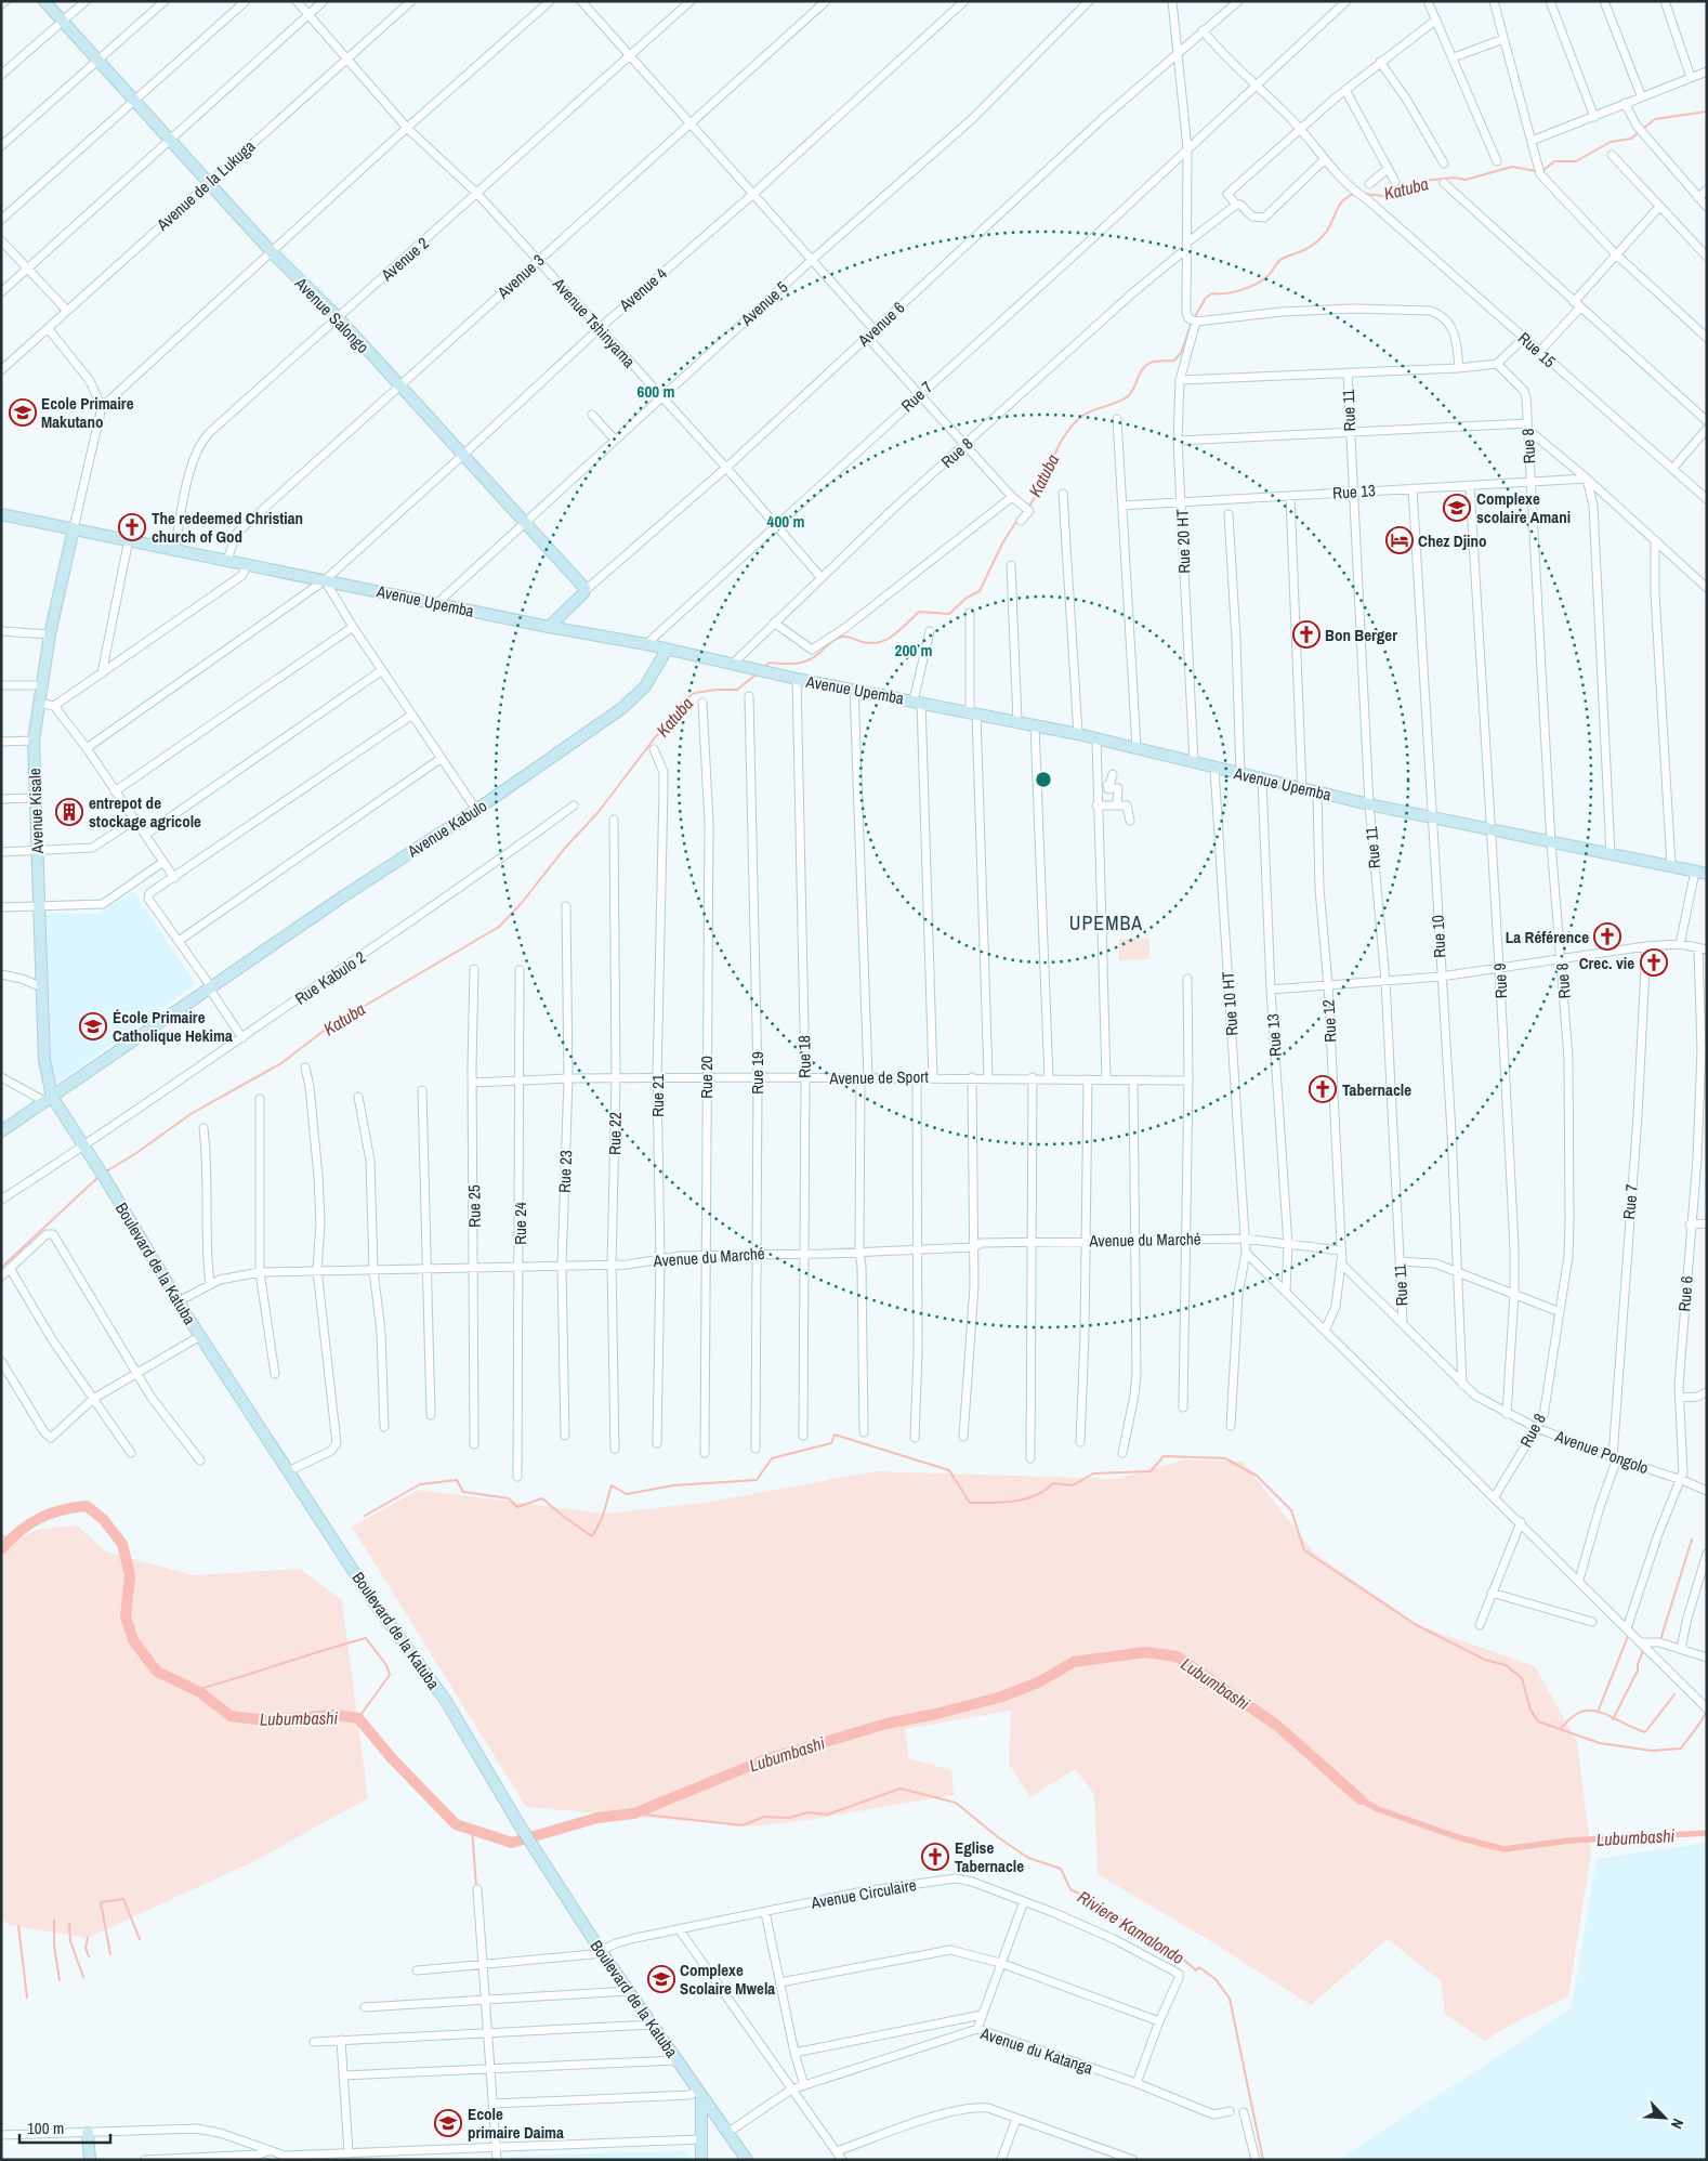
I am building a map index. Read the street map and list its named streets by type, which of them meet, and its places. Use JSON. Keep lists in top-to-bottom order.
{
  "streets": {
    "street": [
      "Avenue de la Lukuga",
      "Avenue 2",
      "Avenue 3",
      "Avenue 4",
      "Avenue 5",
      "Avenue Salongo",
      "Avenue Tshinyama",
      "Avenue 6",
      "Rue 15",
      "Rue 7",
      "Rue 11",
      "Rue 8",
      "Rue 13",
      "Rue 20 HT",
      "Avenue Upemba",
      "Avenue Kisale",
      "Avenue Kabulo",
      "Rue 10",
      "Rue Kabulo 2",
      "Rue 9",
      "Rue 10 HT",
      "Rue 12",
      "Rue 18",
      "Rue 19",
      "Rue 20",
      "Avenue de Sport",
      "Rue 21",
      "Rue 22",
      "Rue 23",
      "Rue 25",
      "Rue 24",
      "Avenue du Marché",
      "Boulevard de la Katuba",
      "Rue 6",
      "Avenue Pongolo",
      "Avenue Circulaire",
      "Avenue du Katanga"
    ]
  },
  "crossings": [
    ["Avenue de la Lukuga", "Avenue Salongo"],
    ["Avenue de la Lukuga", "Avenue Tshinyama"],
    ["Avenue 2", "Avenue Salongo"],
    ["Avenue 2", "Avenue Tshinyama"],
    ["Avenue 2", "Avenue Upemba"],
    ["Avenue 3", "Avenue Salongo"],
    ["Avenue 3", "Avenue Tshinyama"],
    ["Avenue 3", "Avenue Upemba"],
    ["Avenue 4", "Avenue Salongo"],
    ["Avenue 4", "Avenue Tshinyama"],
    ["Avenue 4", "Avenue Upemba"],
    ["Avenue 5", "Avenue Salongo"],
    ["Avenue 5", "Avenue Tshinyama"],
    ["Avenue 5", "Avenue Upemba"],
    ["Avenue Salongo", "Avenue 6"],
    ["Avenue Tshinyama", "Avenue 6"],
    ["Avenue Tshinyama", "Rue 7"],
    ["Avenue Tshinyama", "Rue 8"],
    ["Avenue 6", "Rue 20 HT"],
    ["Rue 15", "Rue 7"],
    ["Rue 7", "Rue 20 HT"],
    ["Rue 7", "Avenue Upemba"],
    ["Rue 7", "Avenue Pongolo"],
    ["Rue 11", "Rue 13"],
    ["Rue 11", "Avenue Upemba"],
    ["Rue 11", "Avenue Pongolo"],
    ["Rue 8", "Rue 13"],
    ["Rue 8", "Rue 20 HT"],
    ["Rue 8", "Avenue Upemba"],
    ["Rue 8", "Avenue Pongolo"],
    ["Rue 13", "Rue 20 HT"],
    ["Rue 13", "Avenue Upemba"],
    ["Rue 13", "Rue 10"],
    ["Rue 13", "Rue 9"],
    ["Rue 20 HT", "Avenue Upemba"],
    ["Avenue Upemba", "Avenue Kisale"],
    ["Avenue Upemba", "Avenue Kabulo"],
    ["Avenue Upemba", "Rue 10"],
    ["Avenue Upemba", "Rue 9"],
    ["Avenue Upemba", "Rue 10 HT"],
    ["Avenue Upemba", "Rue 12"],
    ["Avenue Upemba", "Rue 18"],
    ["Avenue Kisale", "Avenue Kabulo"],
    ["Avenue Kisale", "Boulevard de la Katuba"],
    ["Avenue Kabulo", "Boulevard de la Katuba"],
    ["Rue 10", "Avenue Pongolo"],
    ["Rue Kabulo 2", "Boulevard de la Katuba"],
    ["Rue 9", "Avenue Pongolo"],
    ["Rue 10 HT", "Avenue du Marché"],
    ["Rue 18", "Avenue de Sport"],
    ["Rue 18", "Avenue du Marché"],
    ["Rue 19", "Avenue de Sport"],
    ["Rue 19", "Avenue du Marché"],
    ["Rue 20", "Avenue de Sport"],
    ["Rue 20", "Avenue du Marché"],
    ["Avenue de Sport", "Rue 21"],
    ["Avenue de Sport", "Rue 22"],
    ["Avenue de Sport", "Rue 23"],
    ["Avenue de Sport", "Rue 25"],
    ["Avenue de Sport", "Rue 24"],
    ["Rue 21", "Avenue du Marché"],
    ["Rue 22", "Avenue du Marché"],
    ["Rue 23", "Avenue du Marché"],
    ["Rue 25", "Avenue du Marché"],
    ["Rue 24", "Avenue du Marché"],
    ["Avenue du Marché", "Boulevard de la Katuba"],
    ["Boulevard de la Katuba", "Avenue Circulaire"],
    ["Boulevard de la Katuba", "Avenue du Katanga"],
    ["Rue 6", "Avenue Pongolo"]
  ],
  "districts": ["UPEMBA"],
  "water": ["Katuba", "Lubumbashi", "Riviere Kamalondo"],
  "places": {
    "school or university": [
      "Ecole Primaire Makutano",
      "Complexe scolaire Amani",
      "École Primaire Catholique Hekima",
      "Complexe Scolaire Mwela",
      "Ecole primaire Daima"
    ],
    "church": [
      "The redeemed Christian church of God",
      "Bon Berger",
      "La Référence",
      "Crec. vie",
      "Tabernacle",
      "Eglise Tabernacle"
    ],
    "hotel": ["Chez Djino"],
    "building": ["entrepot de stockage agricole"]
  },
  "scale_bar": "100 m",
  "north": "bottom right",
  "rings": ["600 m", "400 m", "200 m"]
}
